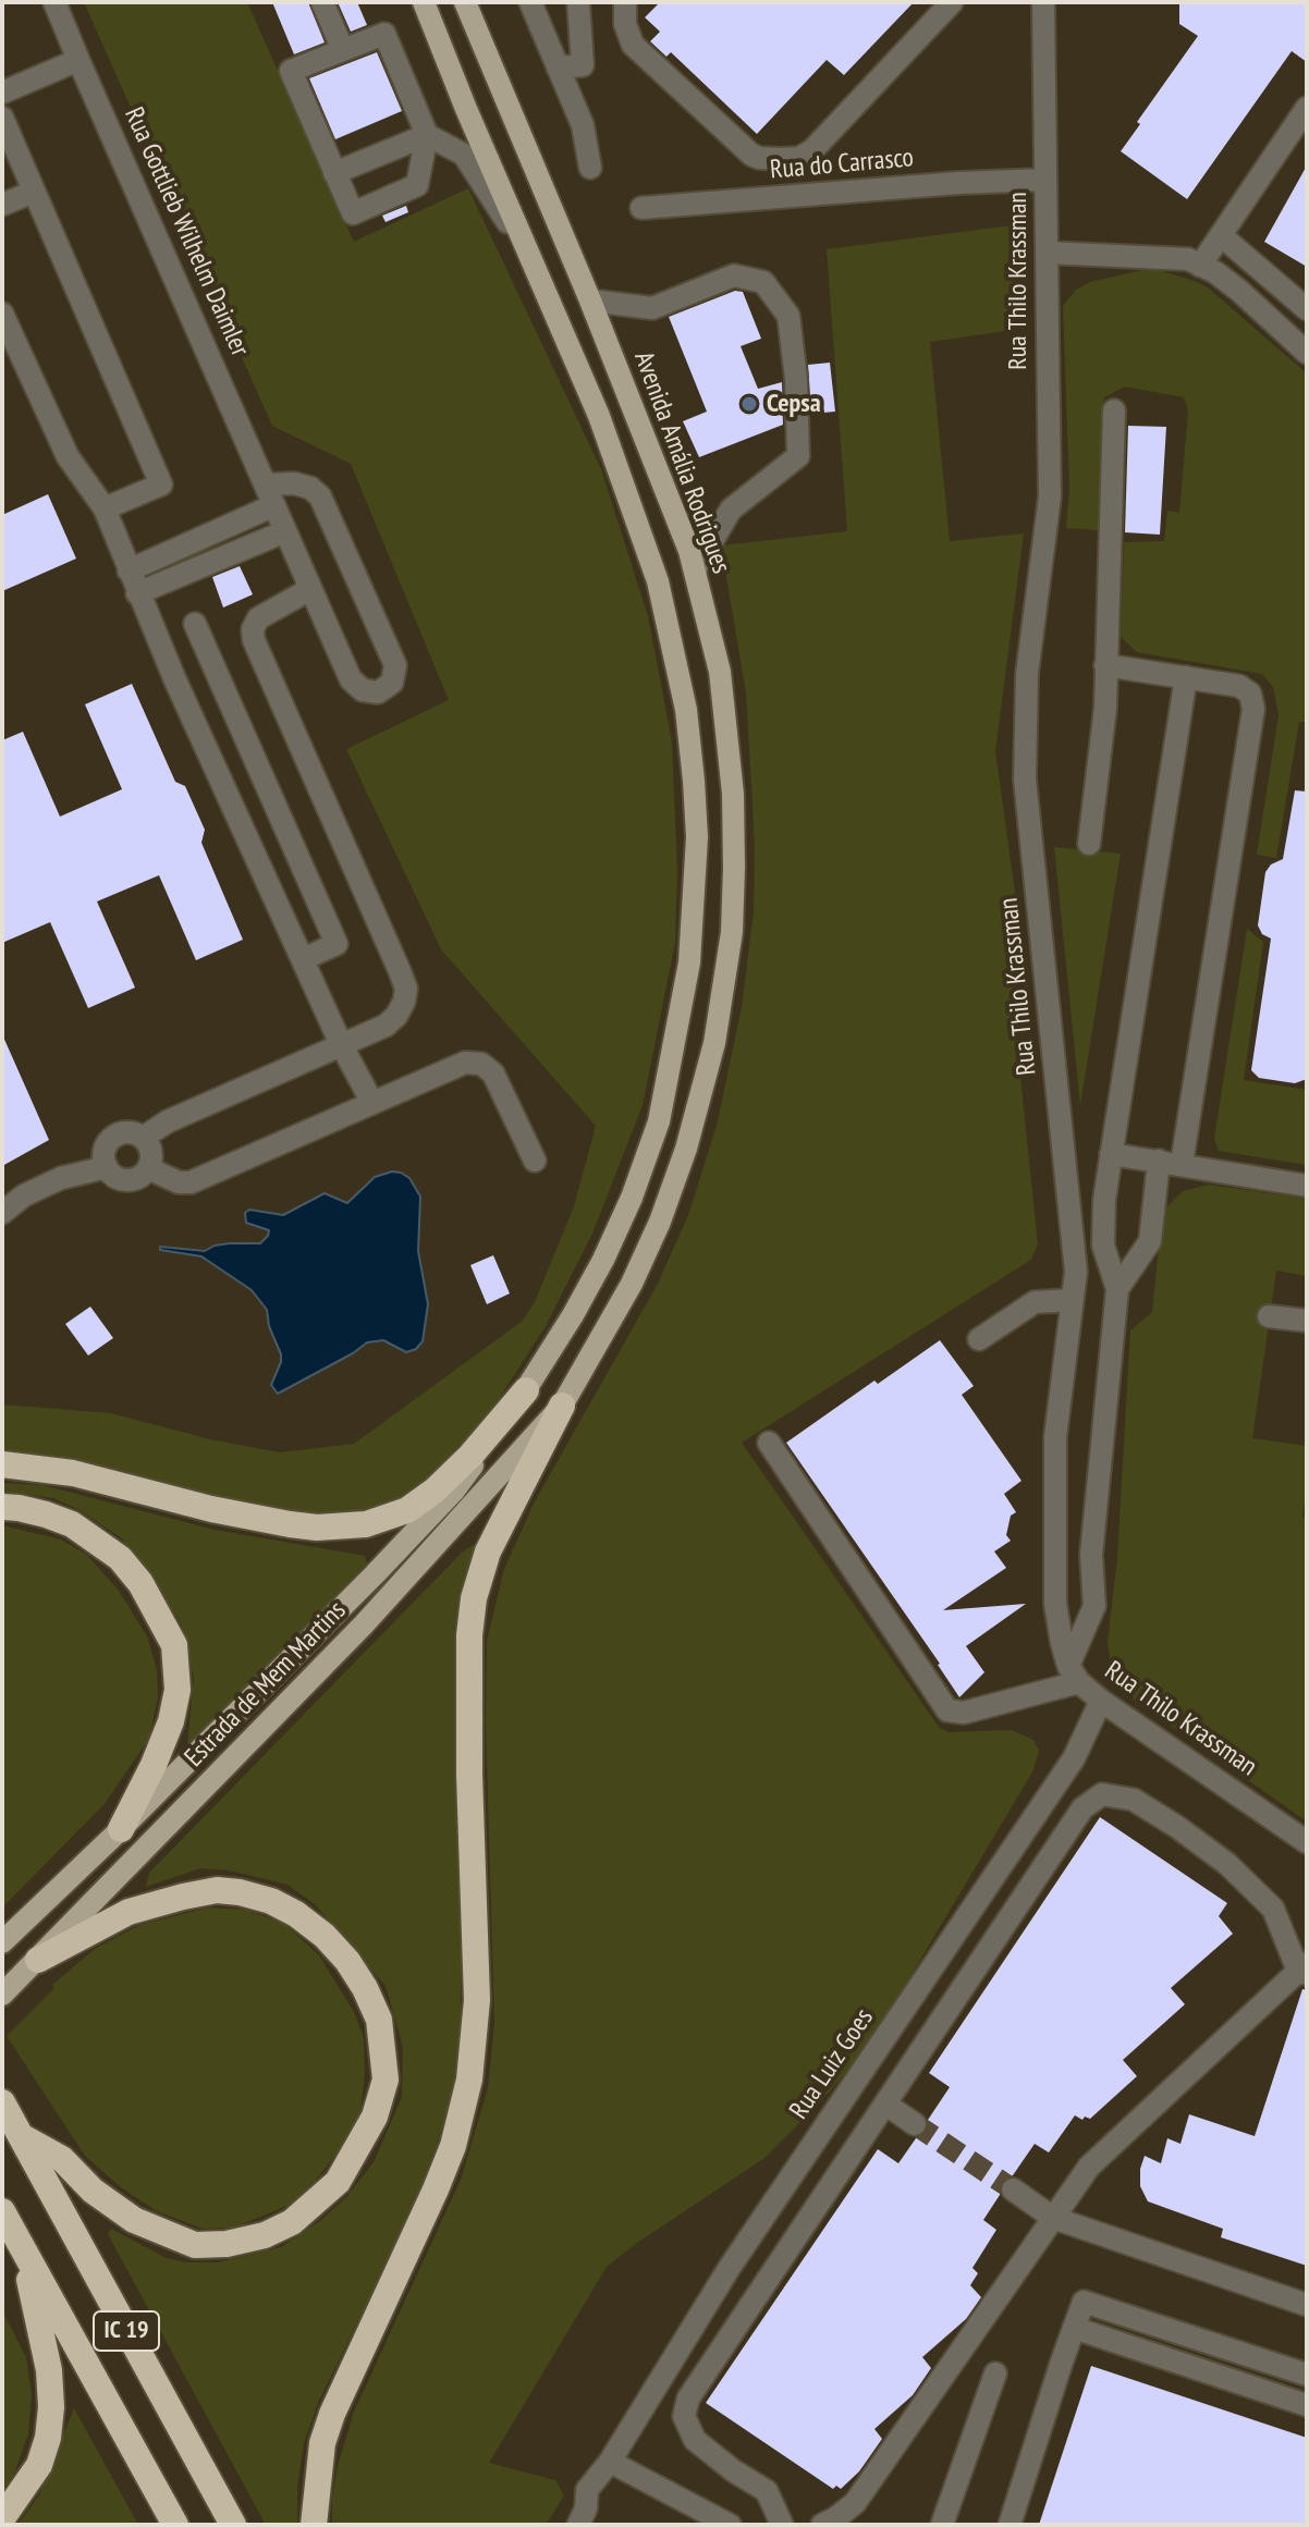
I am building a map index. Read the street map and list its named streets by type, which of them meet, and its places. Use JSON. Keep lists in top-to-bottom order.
{
  "streets": {
    "highway": ["IC 19"],
    "main road": ["Avenida Amália Rodrigues", "Estrada de Mem Martins"],
    "street": [
      "Rua do Carrasco",
      "Rua Gottlieb Wilhelm Daimler",
      "Rua Thilo Krassman",
      "Rua Luiz Goes"
    ]
  },
  "crossings": [
    ["Rua do Carrasco", "Rua Thilo Krassman"],
    ["Rua Thilo Krassman", "Rua Luiz Goes"],
    ["Avenida Amália Rodrigues", "Estrada de Mem Martins"]
  ],
  "places": ["Cepsa"]
}
